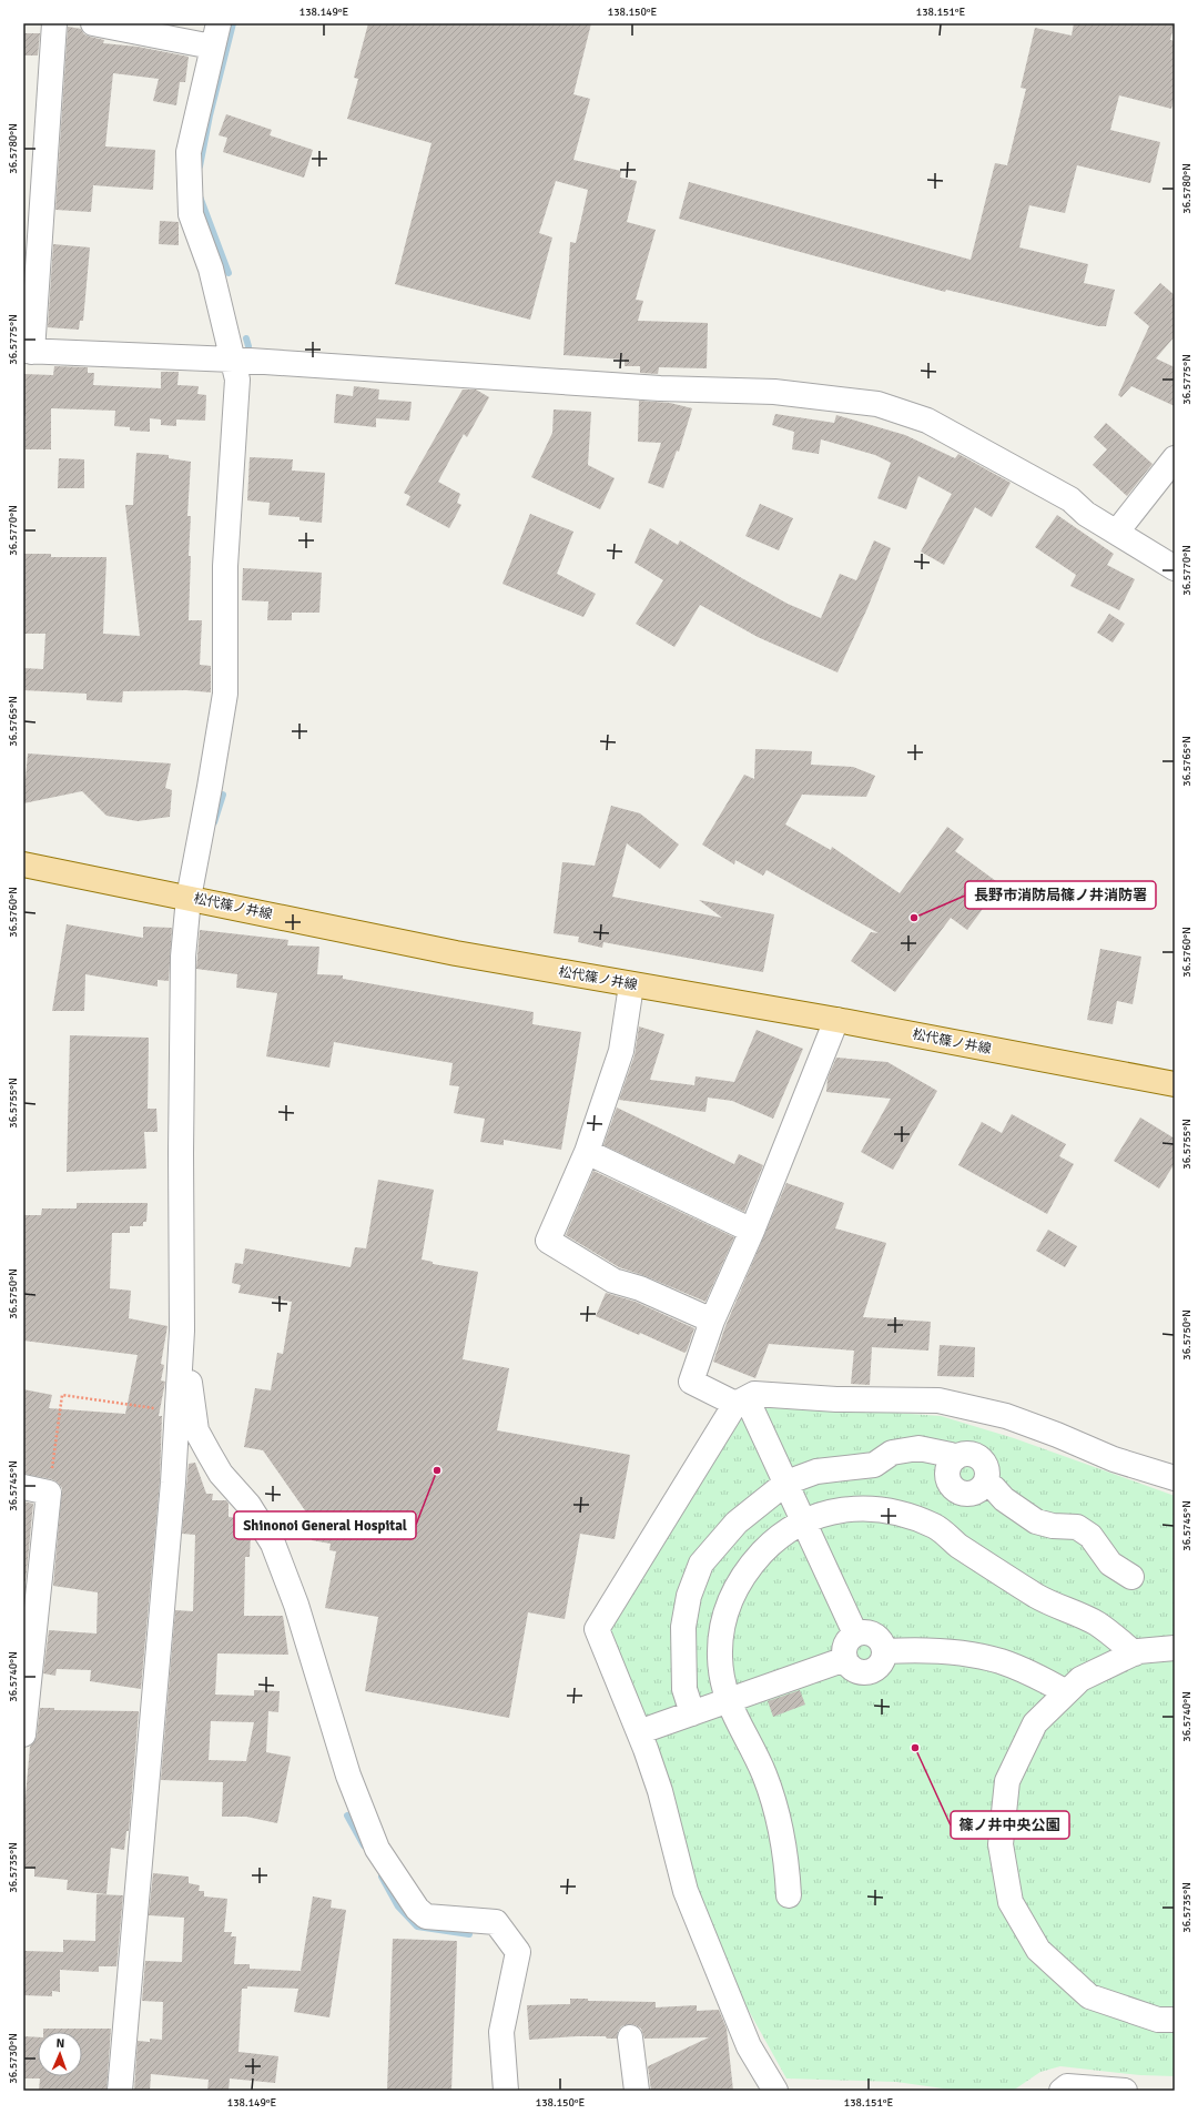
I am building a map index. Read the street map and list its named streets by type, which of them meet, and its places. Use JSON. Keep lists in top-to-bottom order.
{
  "streets": {
    "main road": ["松代篠ノ井線"]
  },
  "places": ["長野市消防局篠ノ井消防署", "Shinonoi General Hospital", "篠ノ井中央公園"],
  "north": "top",
  "coordinates": [
    "138.149°E",
    "138.150°E",
    "138.151°E",
    "36.5780°N",
    "36.5775°N",
    "36.5770°N",
    "36.5765°N",
    "36.5760°N",
    "36.5755°N",
    "36.5750°N",
    "36.5745°N",
    "36.5740°N",
    "36.5735°N",
    "36.5730°N"
  ]
}
